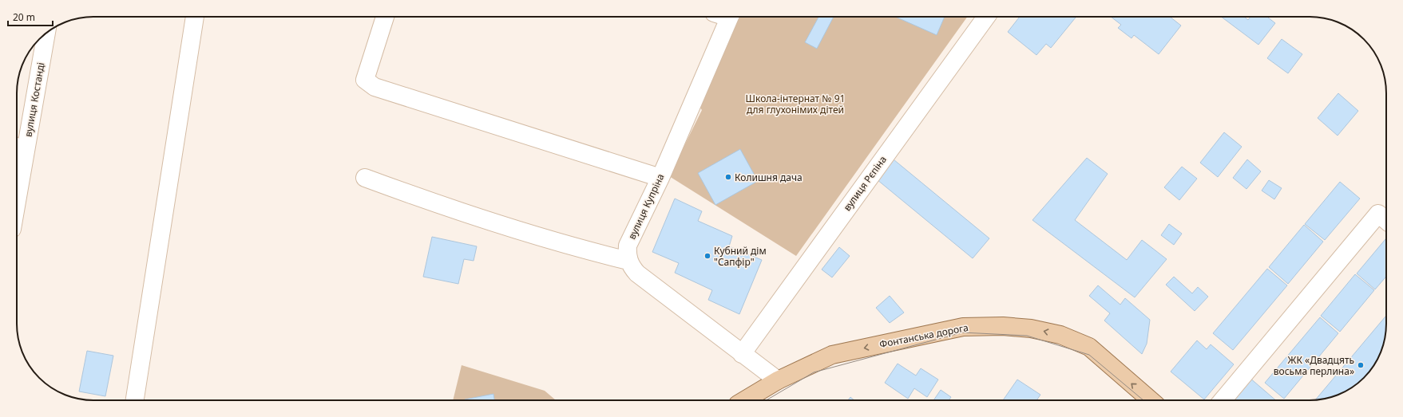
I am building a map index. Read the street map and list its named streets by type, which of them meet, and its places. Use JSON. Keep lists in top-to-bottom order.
{
  "streets": {
    "main road": ["Фонтанська дорога"],
    "street": ["вулиця Костанді", "вулиця Рєпіна", "вулиця Купріна"]
  },
  "one_way": ["Фонтанська дорога"],
  "parks": ["Школа-інтернат № 91 для глухонімих дітей"],
  "places": ["Колишня дача", "Кубний дім \"Сапфір\"", "ЖК «Двадцять восьма перлина»"],
  "scale_bar": "20 m"
}
